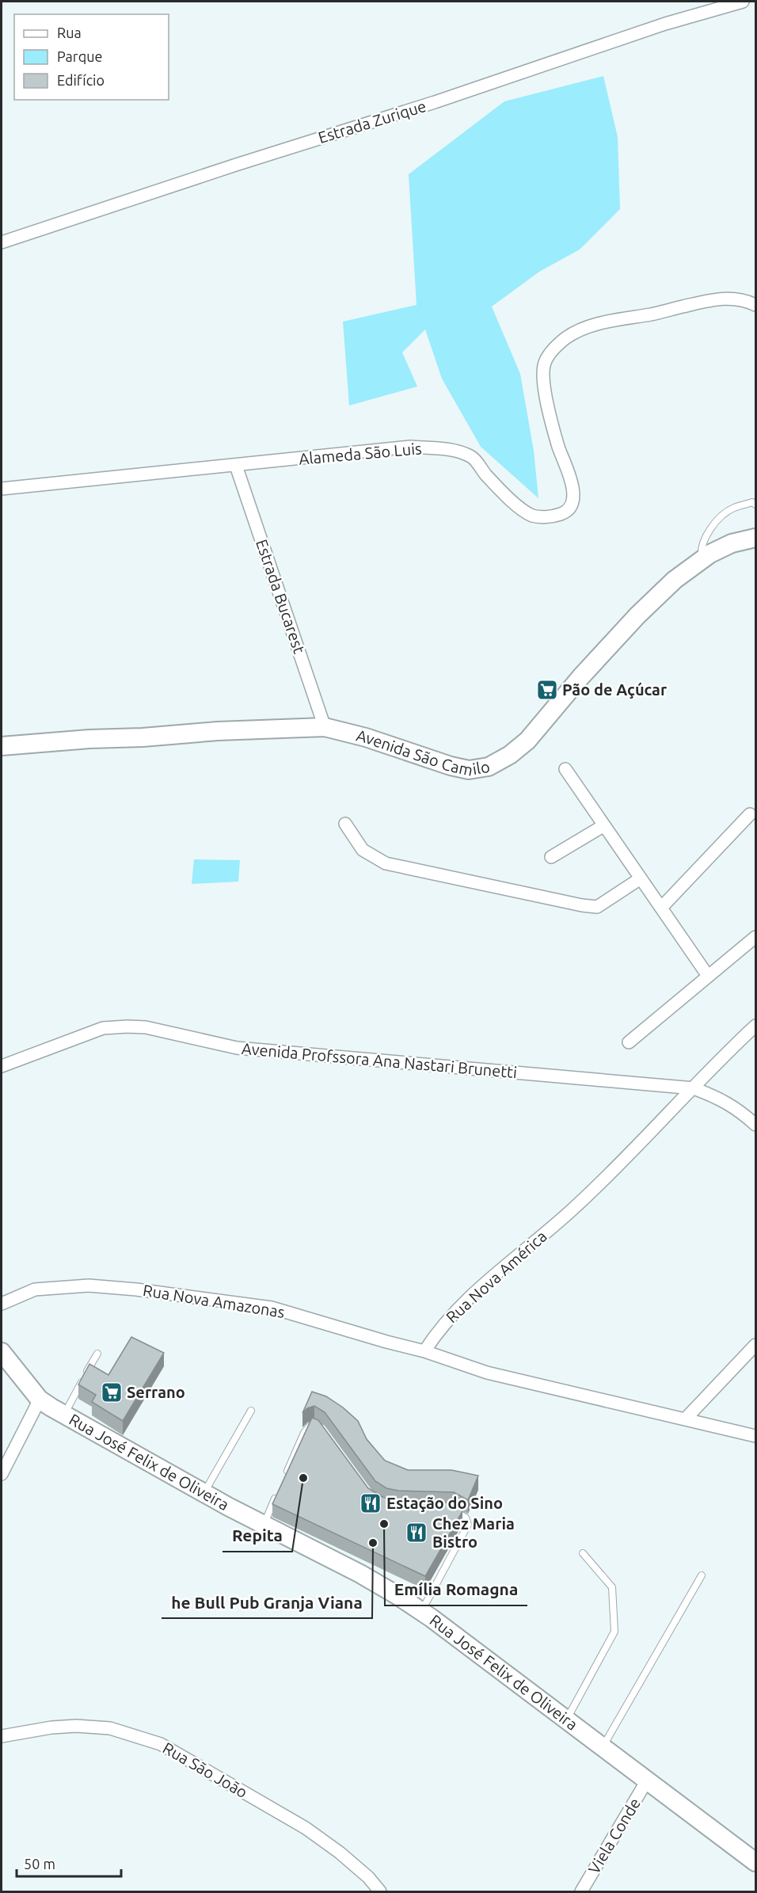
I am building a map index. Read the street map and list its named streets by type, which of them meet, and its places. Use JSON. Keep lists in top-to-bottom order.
{
  "streets": {
    "main road": ["Avenida São Camilo", "Rua José Felix de Oliveira"],
    "street": [
      "Estrada Zurique",
      "Alameda São Luis",
      "Estrada Bucarest",
      "Avenida Profssora Ana Nastari Brunetti",
      "Rua Nova América",
      "Rua Nova Amazonas",
      "Rua São João",
      "Viela Conde"
    ]
  },
  "crossings": [
    ["Alameda São Luis", "Estrada Bucarest"],
    ["Estrada Bucarest", "Avenida São Camilo"],
    ["Avenida Profssora Ana Nastari Brunetti", "Rua Nova América"],
    ["Rua Nova América", "Rua Nova Amazonas"],
    ["Rua José Felix de Oliveira", "Viela Conde"]
  ],
  "places": {
    "supermarket": ["Pão de Açúcar", "Serrano"],
    "other": ["Repita", "Emília Romagna", "he Bull Pub Granja Viana"],
    "restaurant": ["Estação do Sino", "Chez Maria Bistro"]
  },
  "legend": ["Rua", "Parque", "Edifício"],
  "scale_bar": "50 m"
}
